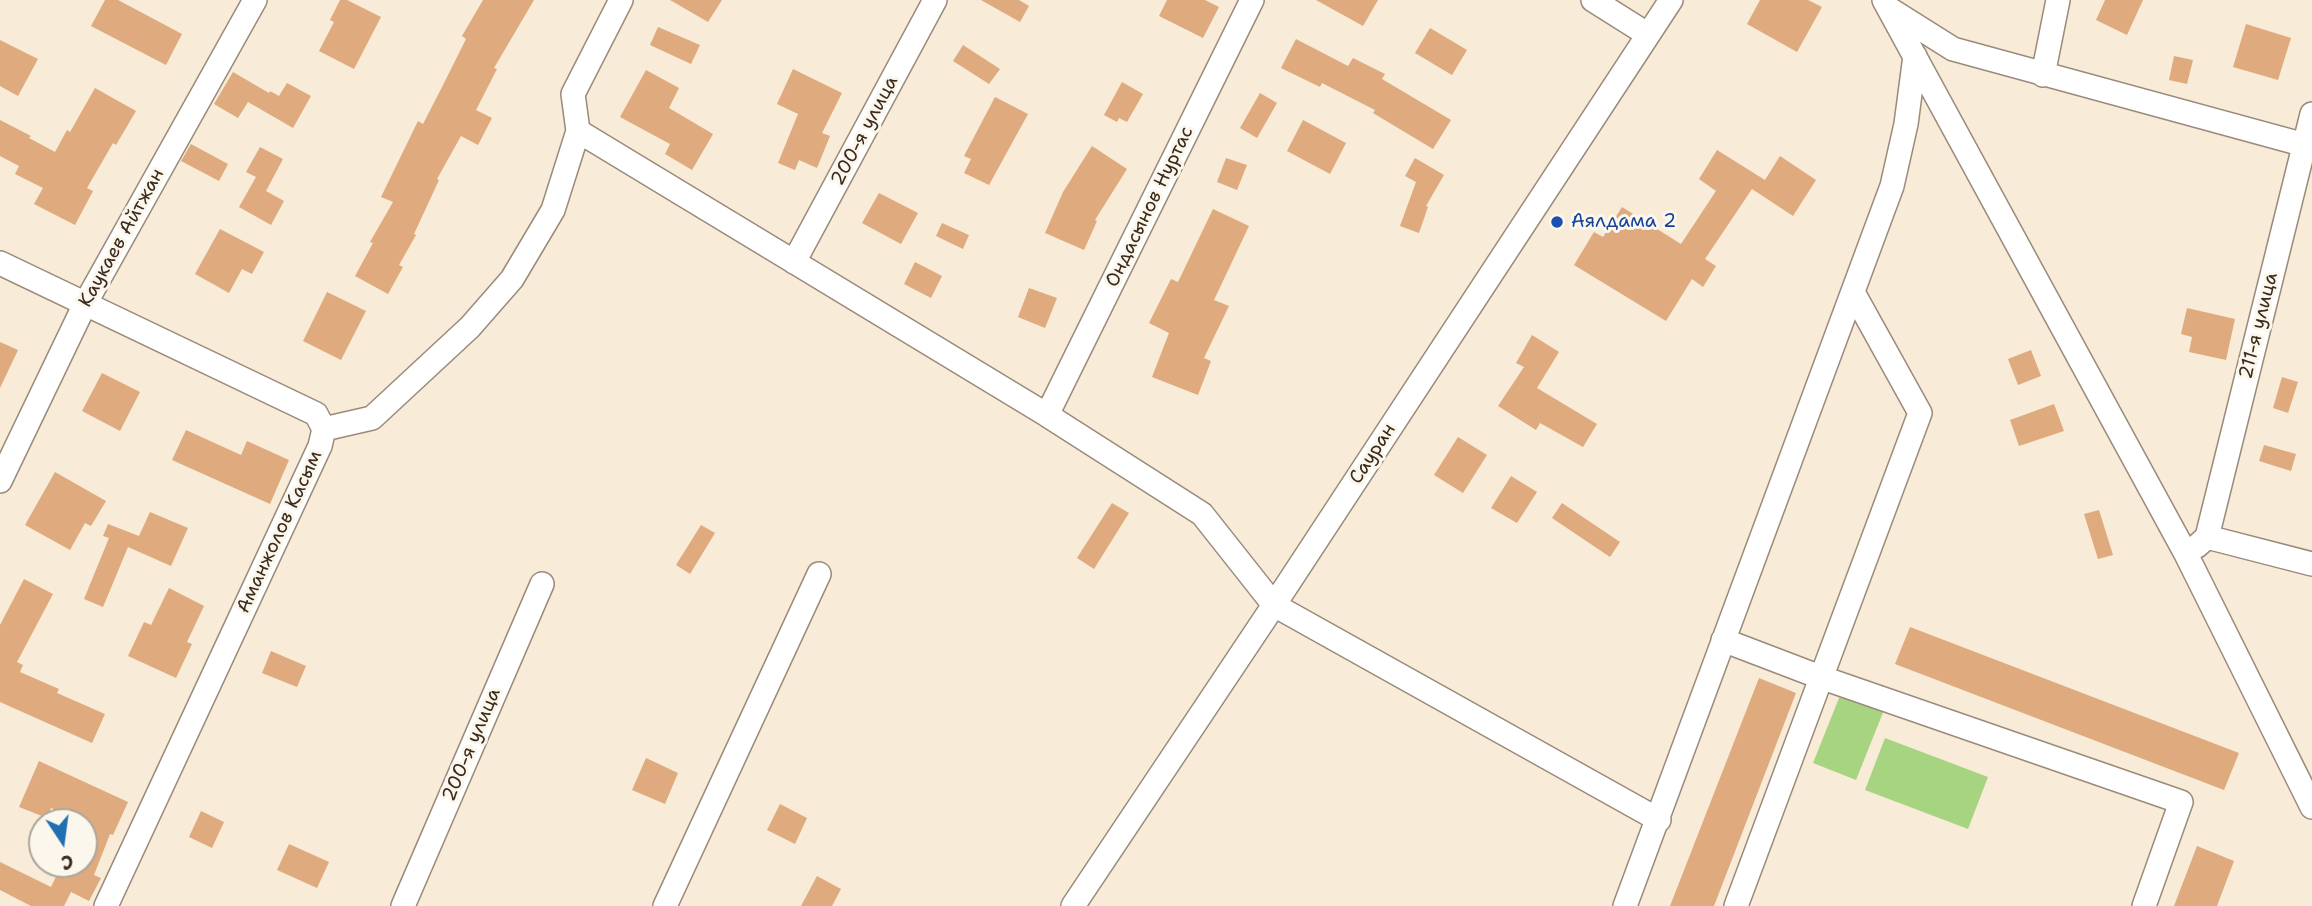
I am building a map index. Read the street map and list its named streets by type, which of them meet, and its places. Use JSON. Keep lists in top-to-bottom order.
{
  "streets": {
    "street": [
      "200-я улица",
      "Ондасынов Нуртас",
      "Каукаев Айтжан",
      "211-я улица",
      "Сауран",
      "Аманжолов Касым"
    ]
  },
  "places": ["Аялдама 2"],
  "north": "bottom"
}
